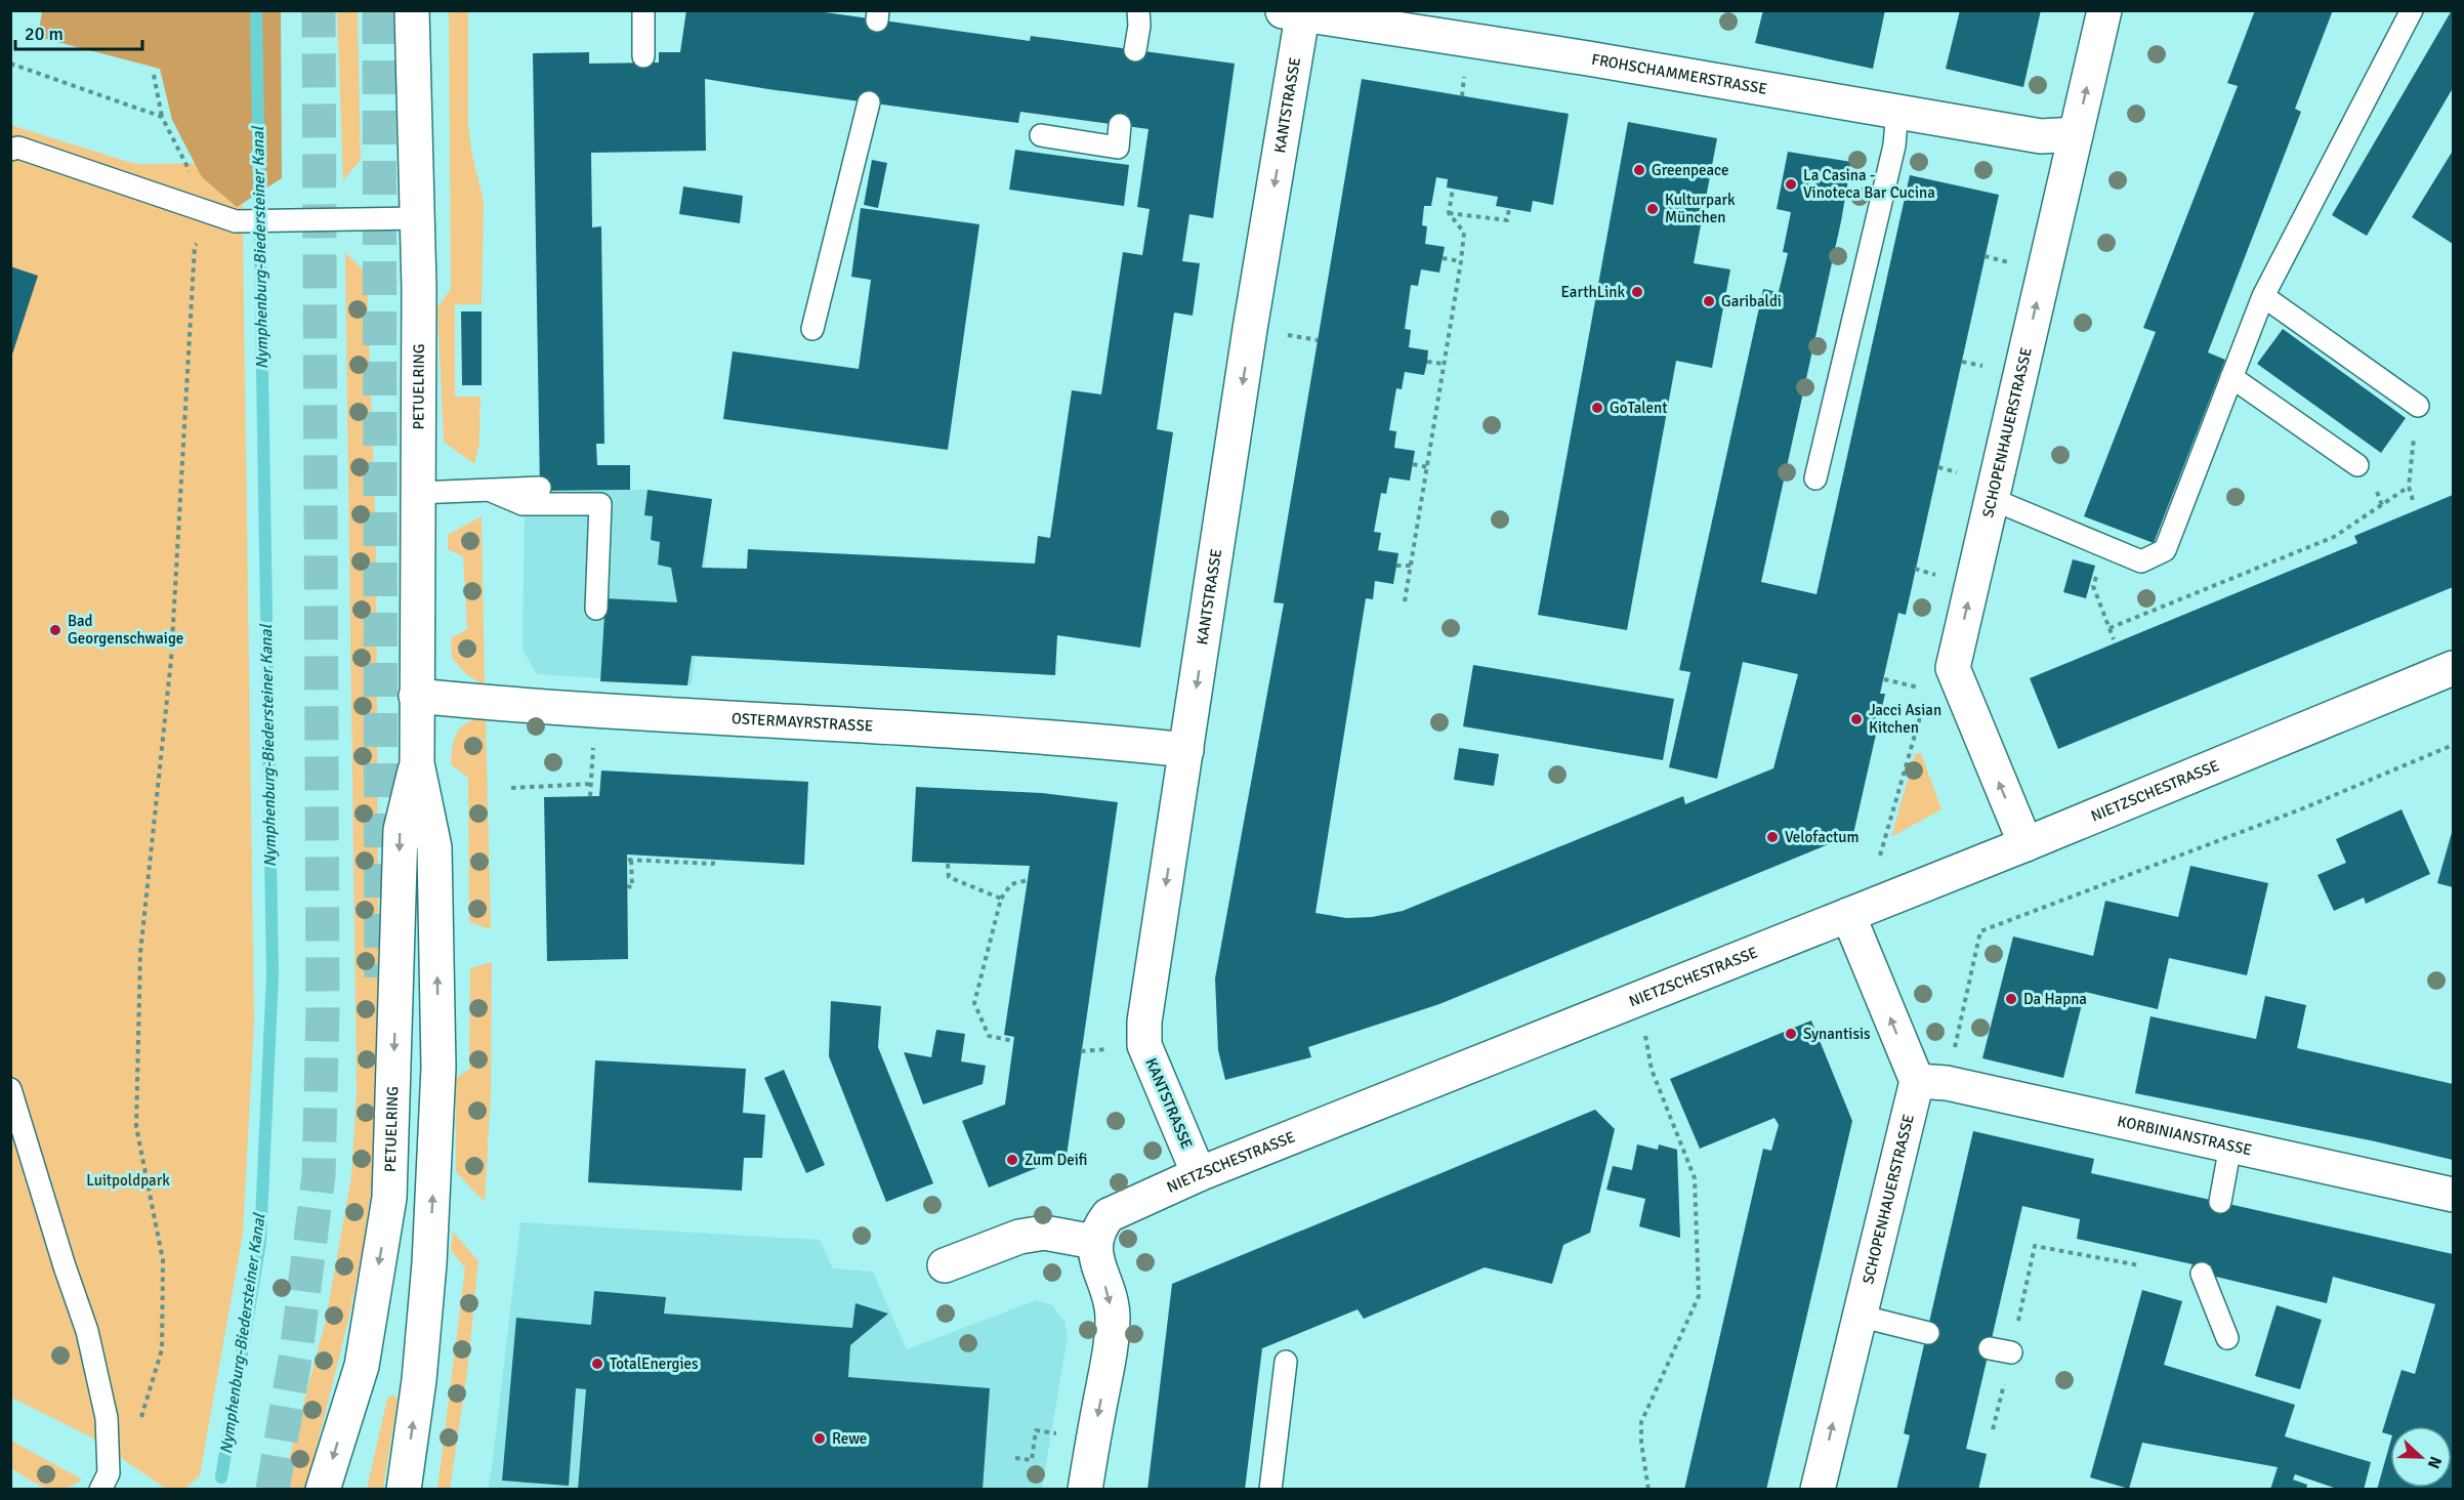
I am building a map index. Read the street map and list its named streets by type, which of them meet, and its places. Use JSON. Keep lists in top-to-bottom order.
{
  "streets": {
    "street": [
      "FROHSCHAMMERSTRASSE",
      "KANTSTRASSE",
      "PETUELRING",
      "SCHOPENHAUERSTRASSE",
      "OSTERMAYRSTRASSE",
      "NIETZSCHESTRASSE",
      "KORBINIANSTRASSE"
    ]
  },
  "crossings": [
    ["FROHSCHAMMERSTRASSE", "KANTSTRASSE"],
    ["FROHSCHAMMERSTRASSE", "SCHOPENHAUERSTRASSE"],
    ["KANTSTRASSE", "OSTERMAYRSTRASSE"],
    ["KANTSTRASSE", "NIETZSCHESTRASSE"],
    ["PETUELRING", "OSTERMAYRSTRASSE"],
    ["SCHOPENHAUERSTRASSE", "KORBINIANSTRASSE"]
  ],
  "one_way": ["KANTSTRASSE", "SCHOPENHAUERSTRASSE"],
  "water": ["Nymphenburg-Biedersteiner Kanal"],
  "parks": ["Luitpoldpark"],
  "places": [
    "Greenpeace",
    "La Casina - Vinoteca Bar Cucina",
    "Kulturpark München",
    "EarthLink",
    "Garibaldi",
    "GoTalent",
    "Bad Georgenschwaige",
    "Jacci Asian Kitchen",
    "Velofactum",
    "Da Hapna",
    "Synantisis",
    "Zum Deifi",
    "TotalEnergies",
    "Rewe"
  ],
  "scale_bar": "20 m",
  "north": "right"
}
